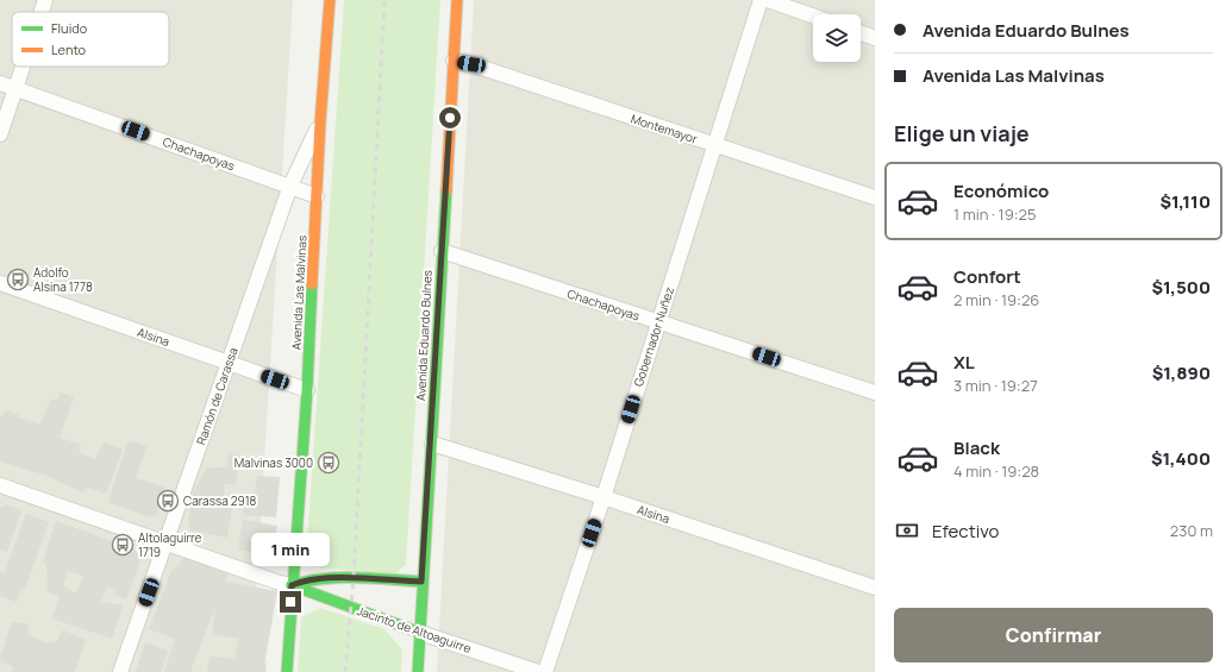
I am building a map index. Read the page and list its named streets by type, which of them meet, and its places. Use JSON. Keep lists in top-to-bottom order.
{
  "streets": {
    "main road": ["Avenida Las Malvinas", "Avenida Eduardo Bulnes", "Jacinto de Altoaguirre"],
    "street": [
      "Montemayor",
      "Chachapoyas",
      "Alsina",
      "Gobernador Nuñez",
      "Ramón de Carassa"
    ]
  },
  "crossings": [
    ["Montemayor", "Avenida Eduardo Bulnes"],
    ["Montemayor", "Gobernador Nuñez"],
    ["Chachapoyas", "Avenida Las Malvinas"],
    ["Chachapoyas", "Avenida Eduardo Bulnes"],
    ["Chachapoyas", "Gobernador Nuñez"],
    ["Chachapoyas", "Ramón de Carassa"],
    ["Avenida Las Malvinas", "Alsina"],
    ["Avenida Las Malvinas", "Ramón de Carassa"],
    ["Avenida Las Malvinas", "Jacinto de Altoaguirre"],
    ["Avenida Eduardo Bulnes", "Alsina"],
    ["Avenida Eduardo Bulnes", "Jacinto de Altoaguirre"],
    ["Alsina", "Gobernador Nuñez"],
    ["Alsina", "Ramón de Carassa"],
    ["Ramón de Carassa", "Jacinto de Altoaguirre"]
  ],
  "places": {
    "bus stop": [
      "Adolfo Alsina 1778",
      "Malvinas 3000",
      "Carassa 2918",
      "Altolaguirre 1719"
    ]
  },
  "legend": ["Fluido", "Lento"],
  "page": {
    "banner": ["Avenida Eduardo Bulnes", "Avenida Las Malvinas"],
    "heading": "Elige un viaje",
    "list": [
      {
        "name": "Económico",
        "note": "1 min · 19:25",
        "value": "$1,110"
      },
      {
        "name": "Confort",
        "note": "2 min · 19:26",
        "value": "$1,500"
      },
      {
        "name": "XL",
        "note": "3 min · 19:27",
        "value": "$1,890"
      },
      {
        "name": "Black",
        "note": "4 min · 19:28",
        "value": "$1,400"
      }
    ],
    "pay": ["Efectivo", "230 m"],
    "bubble": "1 min",
    "buttons": "Confirmar"
  }
}
